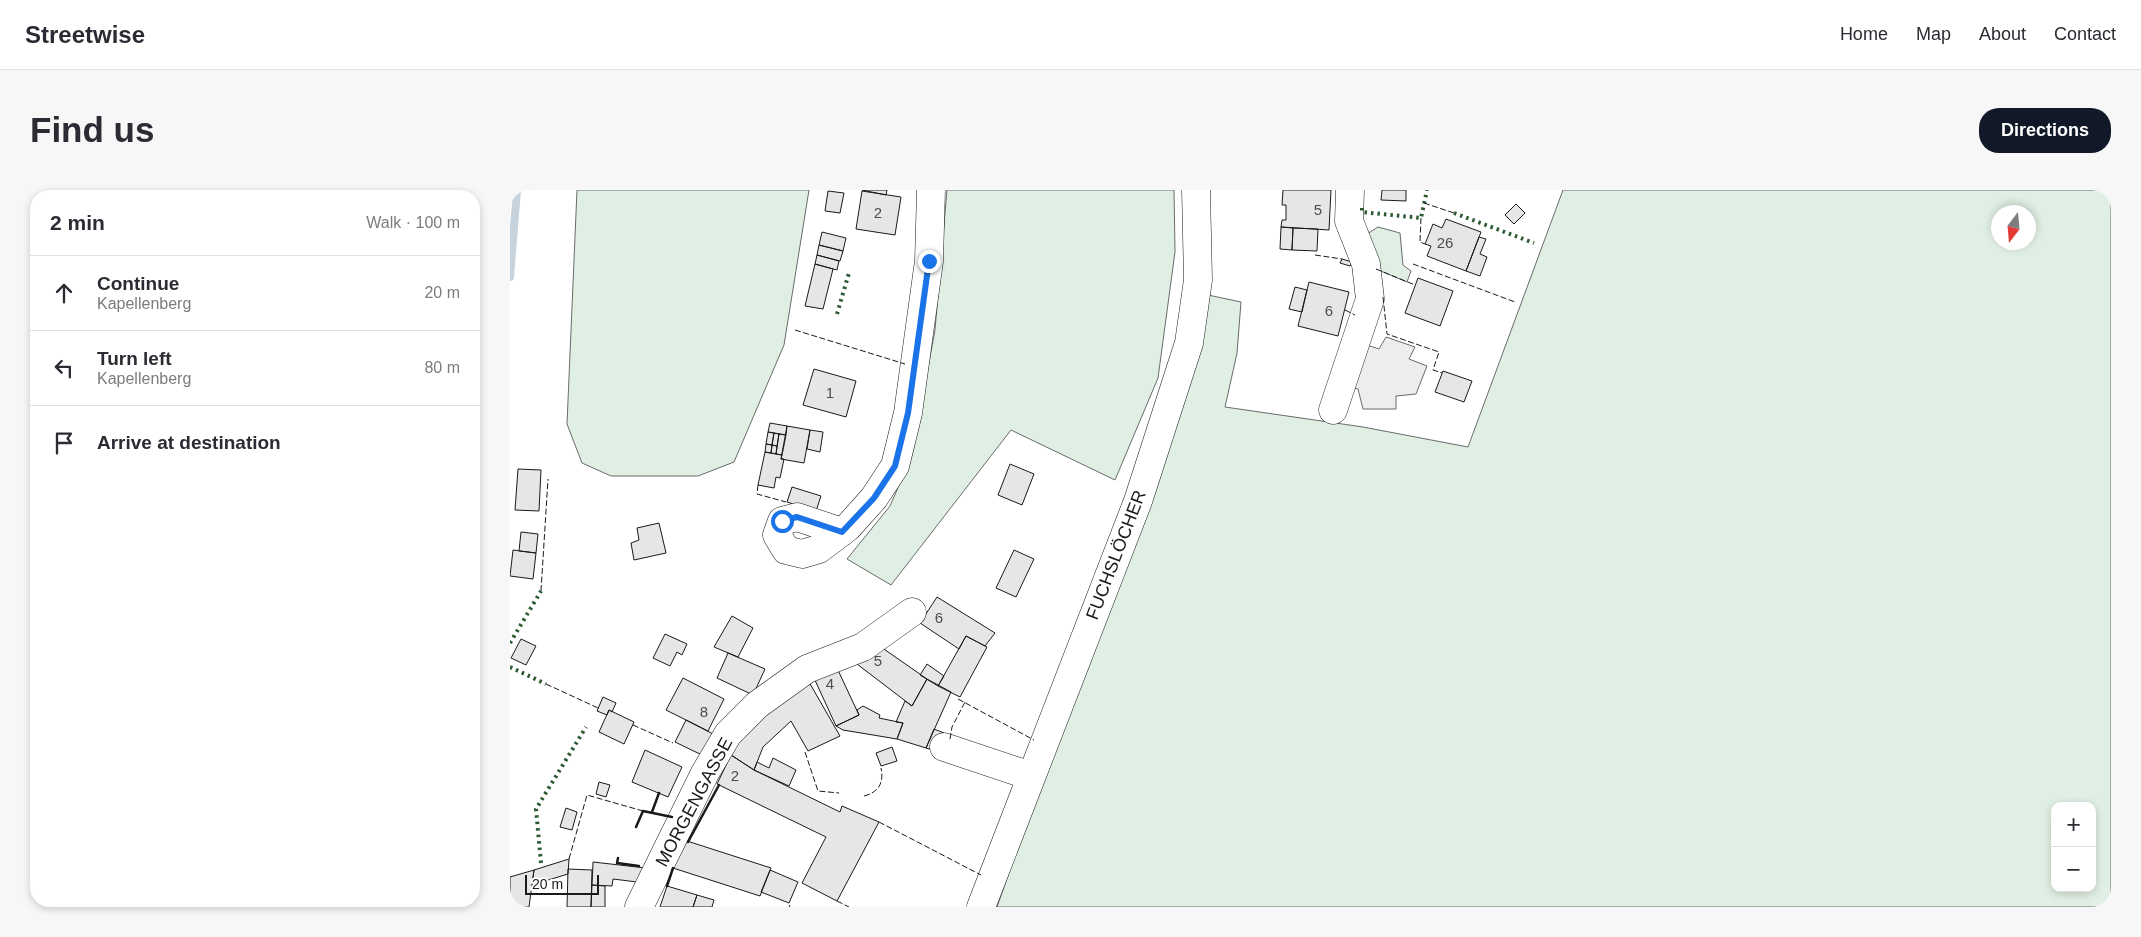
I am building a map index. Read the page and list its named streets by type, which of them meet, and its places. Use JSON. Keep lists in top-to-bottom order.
{
  "streets": {
    "street": ["FUCHSLÖCHER", "MORGENGASSE"]
  },
  "house_numbers": [
    "5",
    "2",
    "26",
    "6",
    "1",
    "6",
    "5",
    "4",
    "8",
    "2"
  ],
  "scale_bar": "20 m",
  "north": "bottom",
  "page": {
    "header": "Streetwise",
    "nav": [
      "Home",
      "Map",
      "About",
      "Contact"
    ],
    "buttons": "Directions",
    "title": "Find us",
    "heading": ["2 min", "Walk · 100 m"],
    "list": [
      ["Continue", "Kapellenberg", "20 m"],
      ["Turn left", "Kapellenberg", "80 m"],
      "Arrive at destination"
    ],
    "map_buttons": ["+", "−"],
    "scale": "20 m"
  }
}
